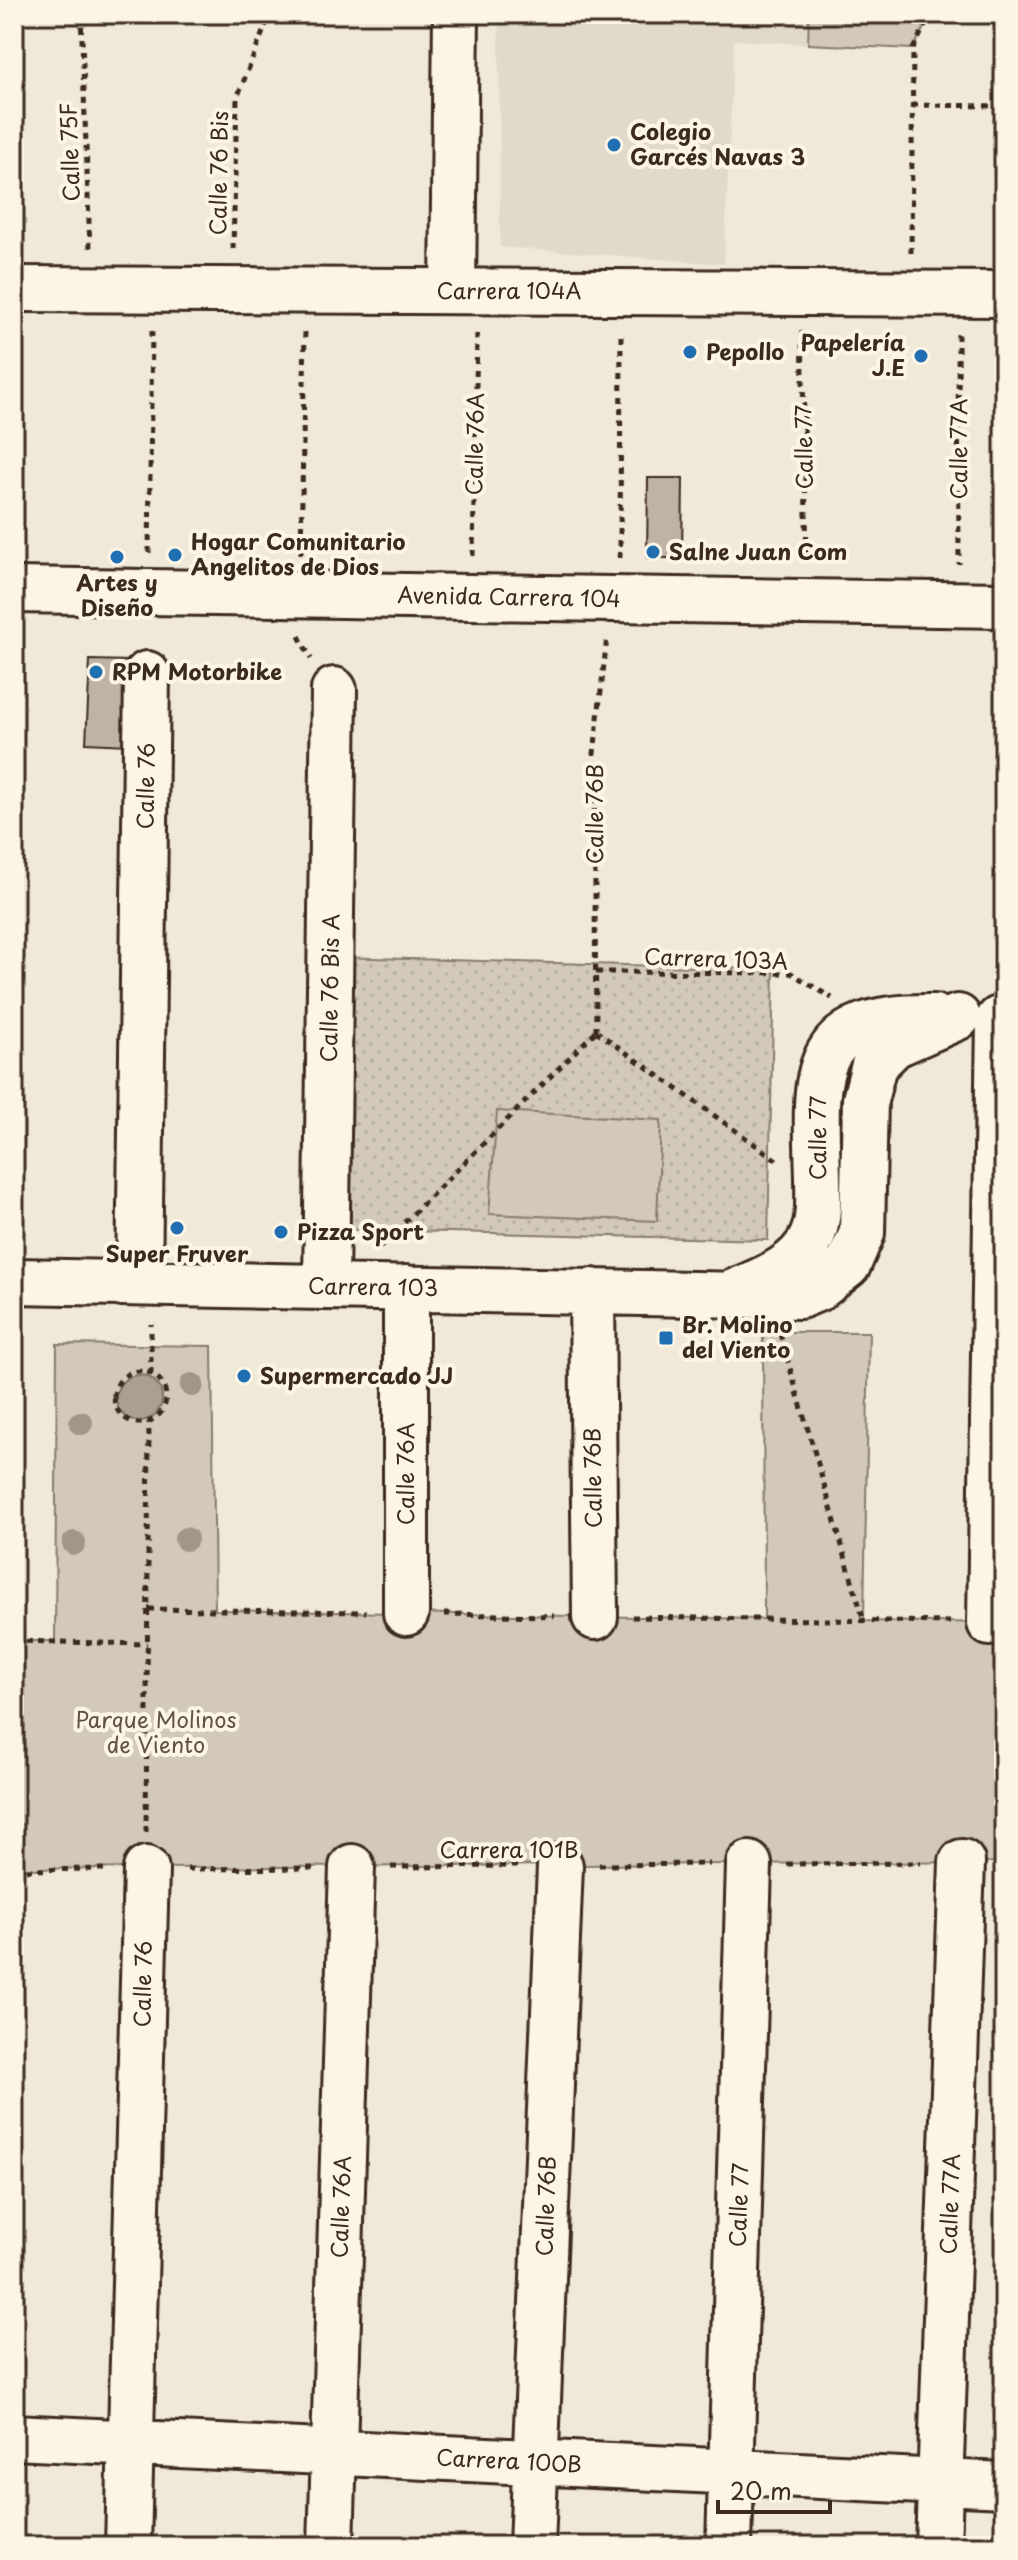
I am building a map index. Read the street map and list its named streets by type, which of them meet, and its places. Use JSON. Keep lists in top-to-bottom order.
{
  "streets": {
    "street": [
      "Carrera 104A",
      "Calle 76A",
      "Calle 77",
      "Calle 77A",
      "Avenida Carrera 104",
      "Calle 76",
      "Calle 76B",
      "Calle 76 Bis A",
      "Carrera 103",
      "Carrera 100B"
    ],
    "path": [
      "Calle 75F",
      "Calle 76 Bis",
      "Carrera 103A",
      "Carrera 101B"
    ]
  },
  "crossings": [
    ["Calle 75F", "Carrera 104A"],
    ["Calle 76 Bis", "Carrera 104A"],
    ["Carrera 104A", "Calle 76A"],
    ["Carrera 104A", "Calle 77"],
    ["Carrera 104A", "Calle 77A"],
    ["Carrera 104A", "Calle 76B"],
    ["Calle 76A", "Avenida Carrera 104"],
    ["Calle 76A", "Carrera 103"],
    ["Calle 76A", "Carrera 101B"],
    ["Calle 76A", "Carrera 100B"],
    ["Calle 77", "Avenida Carrera 104"],
    ["Calle 77", "Carrera 103A"],
    ["Calle 77", "Carrera 103"],
    ["Calle 77", "Carrera 101B"],
    ["Calle 77", "Carrera 100B"],
    ["Calle 77A", "Avenida Carrera 104"],
    ["Calle 77A", "Carrera 101B"],
    ["Calle 77A", "Carrera 100B"],
    ["Avenida Carrera 104", "Calle 76B"],
    ["Calle 76", "Carrera 103"],
    ["Calle 76", "Carrera 101B"],
    ["Calle 76", "Carrera 100B"],
    ["Calle 76B", "Carrera 103A"],
    ["Calle 76B", "Carrera 103"],
    ["Calle 76B", "Carrera 101B"],
    ["Calle 76B", "Carrera 100B"],
    ["Calle 76 Bis A", "Carrera 103"]
  ],
  "parks": ["Parque Molinos de Viento"],
  "places": {
    "other": [
      "Colegio Garcés Navas 3",
      "Pepollo",
      "Papelería J.E",
      "Salne Juan Com",
      "Hogar Comunitario Angelitos de Dios",
      "Artes y Diseño",
      "RPM Motorbike",
      "Super Fruver",
      "Pizza Sport",
      "Supermercado JJ"
    ],
    "transit": ["Br. Molino del Viento"]
  },
  "scale_bar": "20 m"
}
